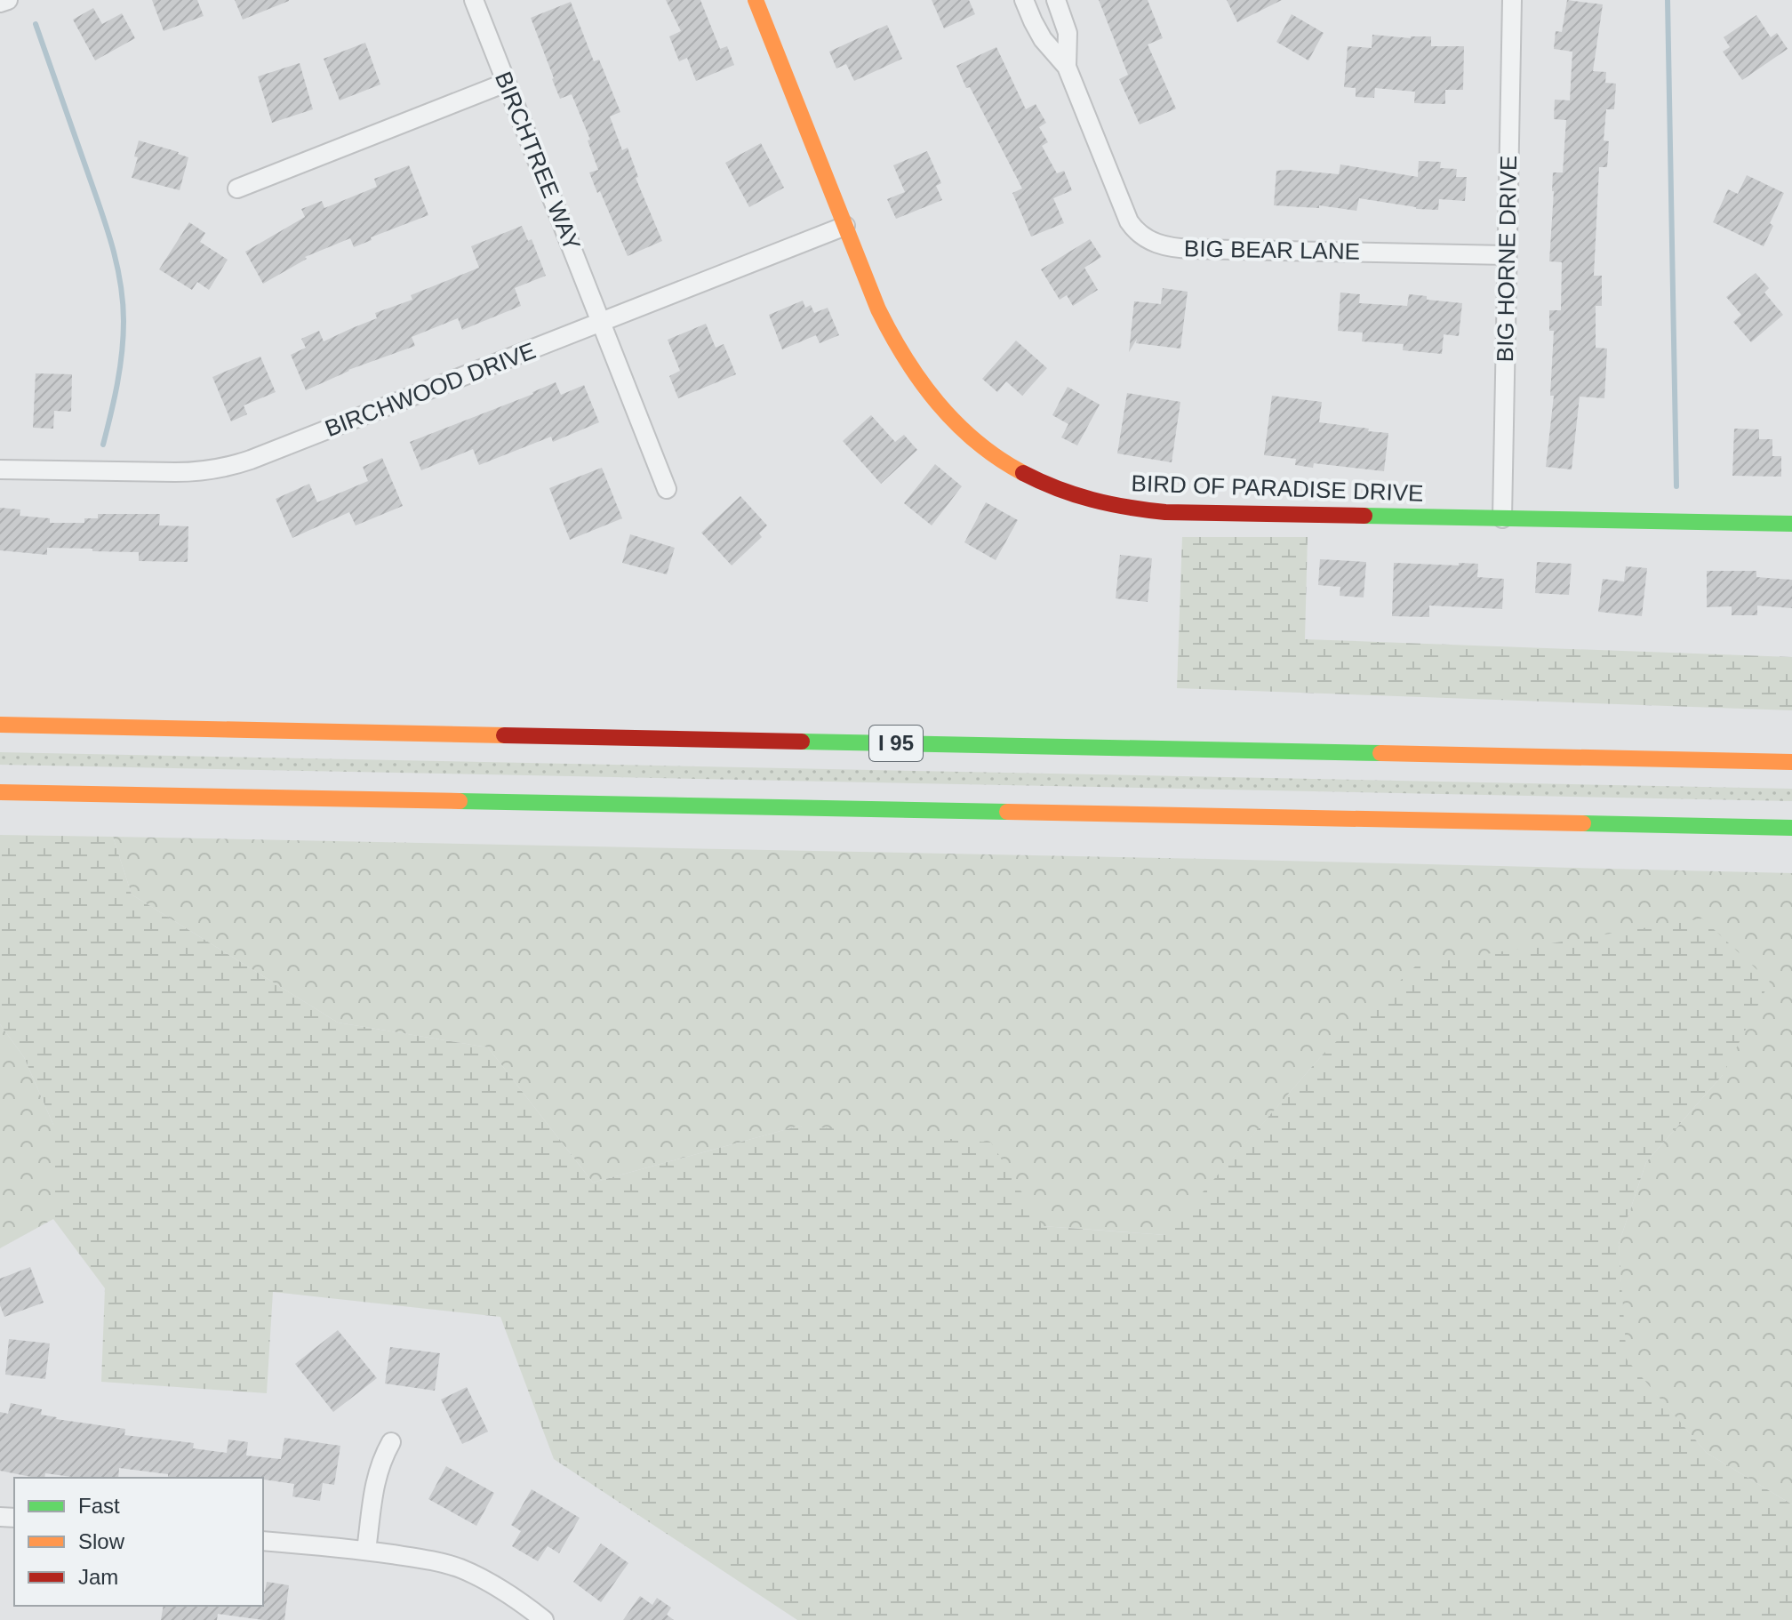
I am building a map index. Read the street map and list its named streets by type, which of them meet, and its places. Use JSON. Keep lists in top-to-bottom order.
{
  "streets": {
    "main road": ["BIRD OF PARADISE DRIVE", "I 95"],
    "street": [
      "BIRCHTREE WAY",
      "BIG BEAR LANE",
      "BIG HORNE DRIVE",
      "BIRCHWOOD DRIVE"
    ]
  },
  "crossings": [
    ["BIRCHTREE WAY", "BIRCHWOOD DRIVE"],
    ["BIG BEAR LANE", "BIG HORNE DRIVE"],
    ["BIG HORNE DRIVE", "BIRD OF PARADISE DRIVE"],
    ["BIRCHWOOD DRIVE", "BIRD OF PARADISE DRIVE"]
  ],
  "legend": ["Fast", "Slow", "Jam"]
}
